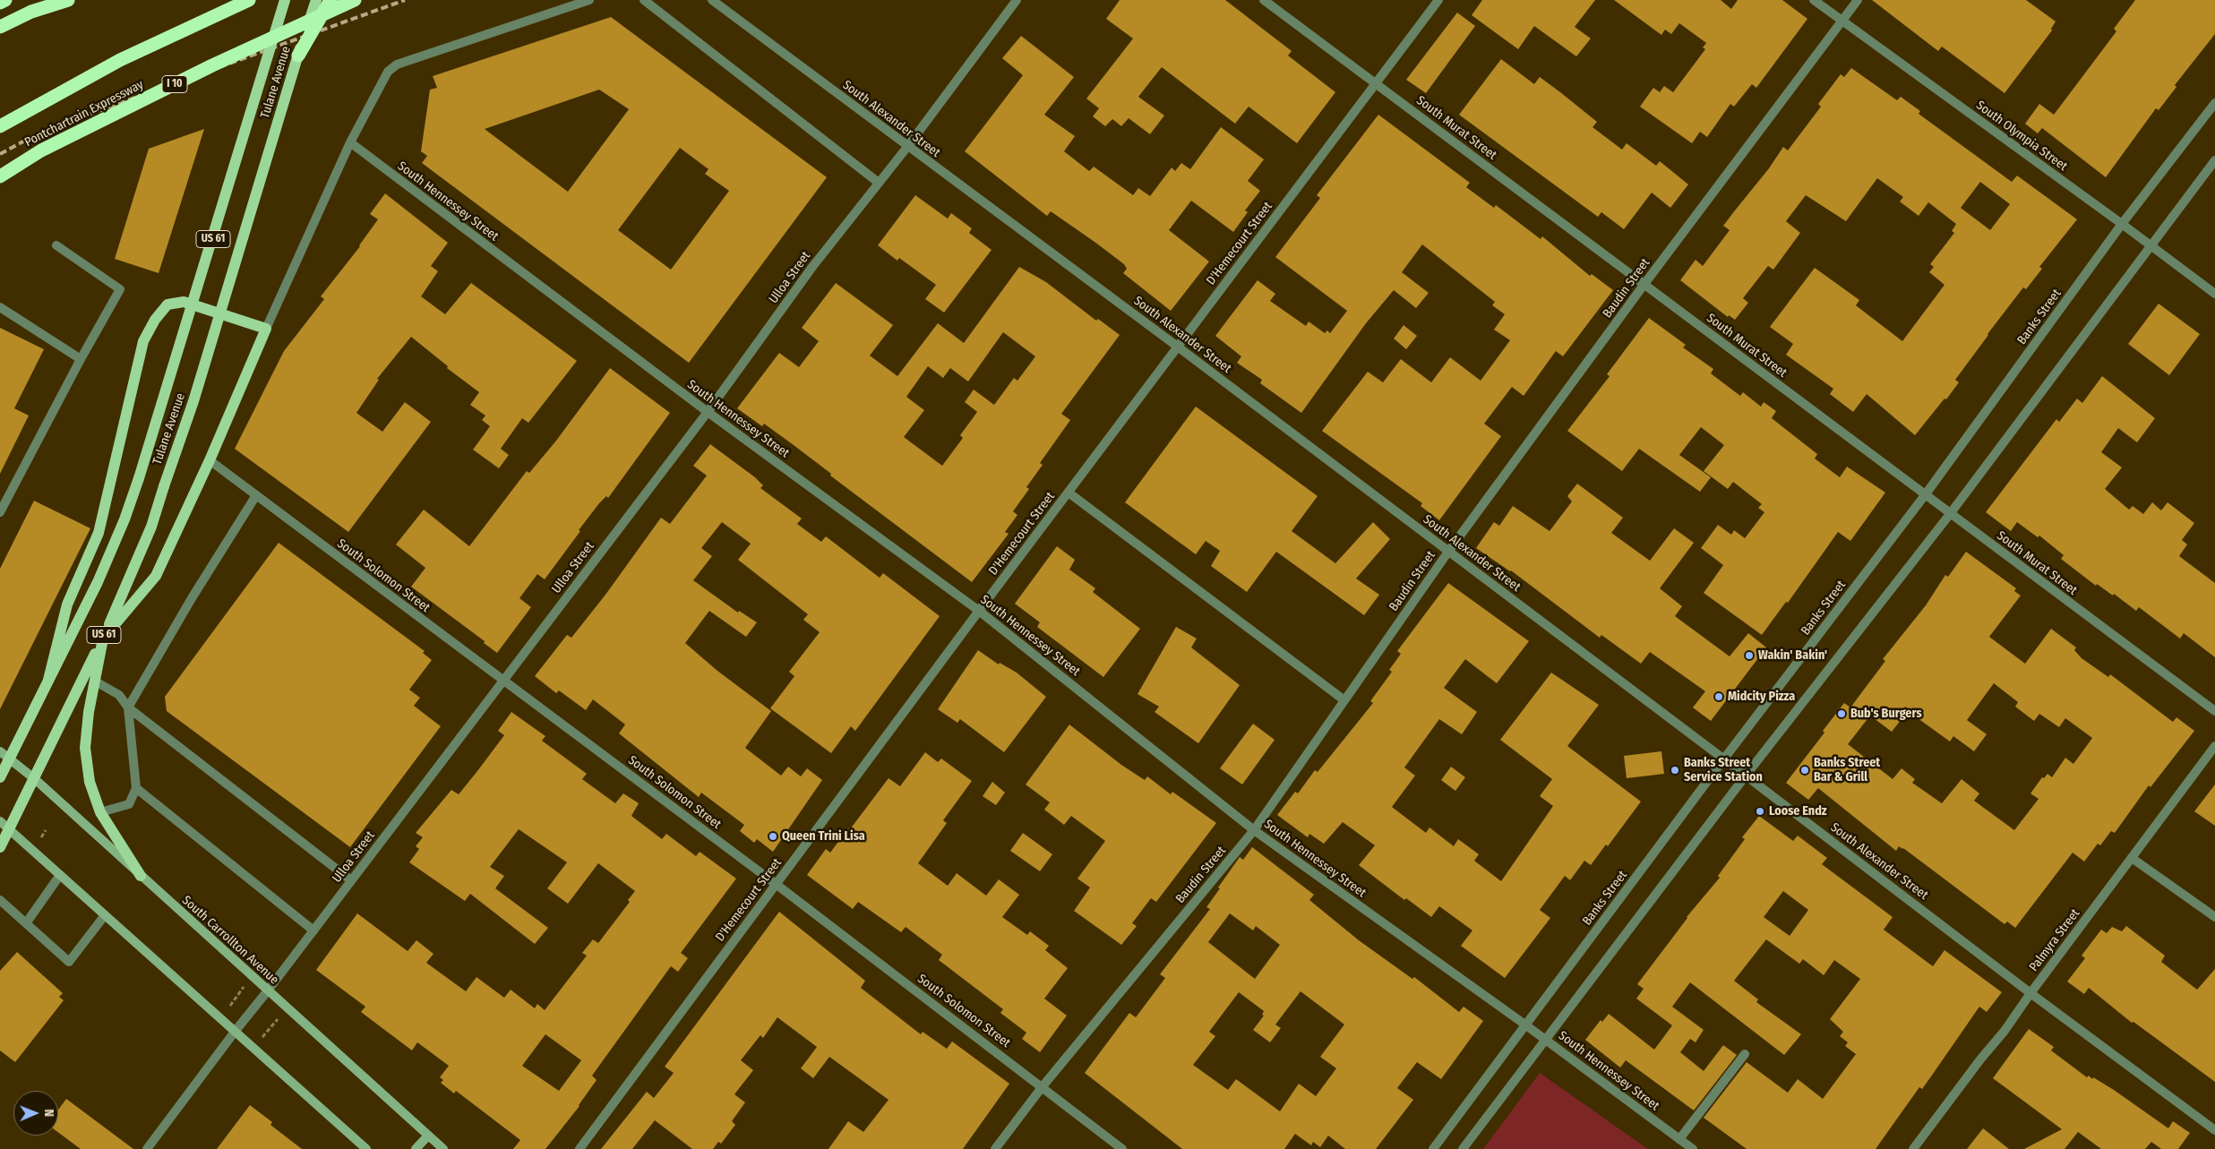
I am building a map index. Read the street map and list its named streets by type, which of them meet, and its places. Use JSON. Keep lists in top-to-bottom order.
{
  "streets": {
    "highway": ["I 10", "Pontchartrain Expressway"],
    "main road": ["Tulane Avenue", "US 61", "South Carrollton Avenue"],
    "street": [
      "South Alexander Street",
      "South Murat Street",
      "South Olympia Street",
      "South Hennessey Street",
      "D'Hemecourt Street",
      "Ulloa Street",
      "Baudin Street",
      "Banks Street",
      "South Solomon Street",
      "Palmyra Street"
    ]
  },
  "crossings": [
    ["Tulane Avenue", "South Carrollton Avenue"],
    ["South Alexander Street", "D'Hemecourt Street"],
    ["South Alexander Street", "Ulloa Street"],
    ["South Alexander Street", "Baudin Street"],
    ["South Alexander Street", "Banks Street"],
    ["South Alexander Street", "Palmyra Street"],
    ["South Murat Street", "D'Hemecourt Street"],
    ["South Murat Street", "Baudin Street"],
    ["South Murat Street", "Banks Street"],
    ["South Olympia Street", "Baudin Street"],
    ["South Olympia Street", "Banks Street"],
    ["South Hennessey Street", "D'Hemecourt Street"],
    ["South Hennessey Street", "Ulloa Street"],
    ["South Hennessey Street", "Baudin Street"],
    ["South Hennessey Street", "Banks Street"],
    ["D'Hemecourt Street", "South Solomon Street"],
    ["Ulloa Street", "South Solomon Street"],
    ["Ulloa Street", "South Carrollton Avenue"],
    ["Baudin Street", "South Solomon Street"]
  ],
  "places": [
    "Wakin' Bakin'",
    "Midcity Pizza",
    "Bub's Burgers",
    "Banks Street Service Station",
    "Banks Street Bar & Grill",
    "Loose Endz",
    "Queen Trini Lisa"
  ],
  "north": "right"
}
